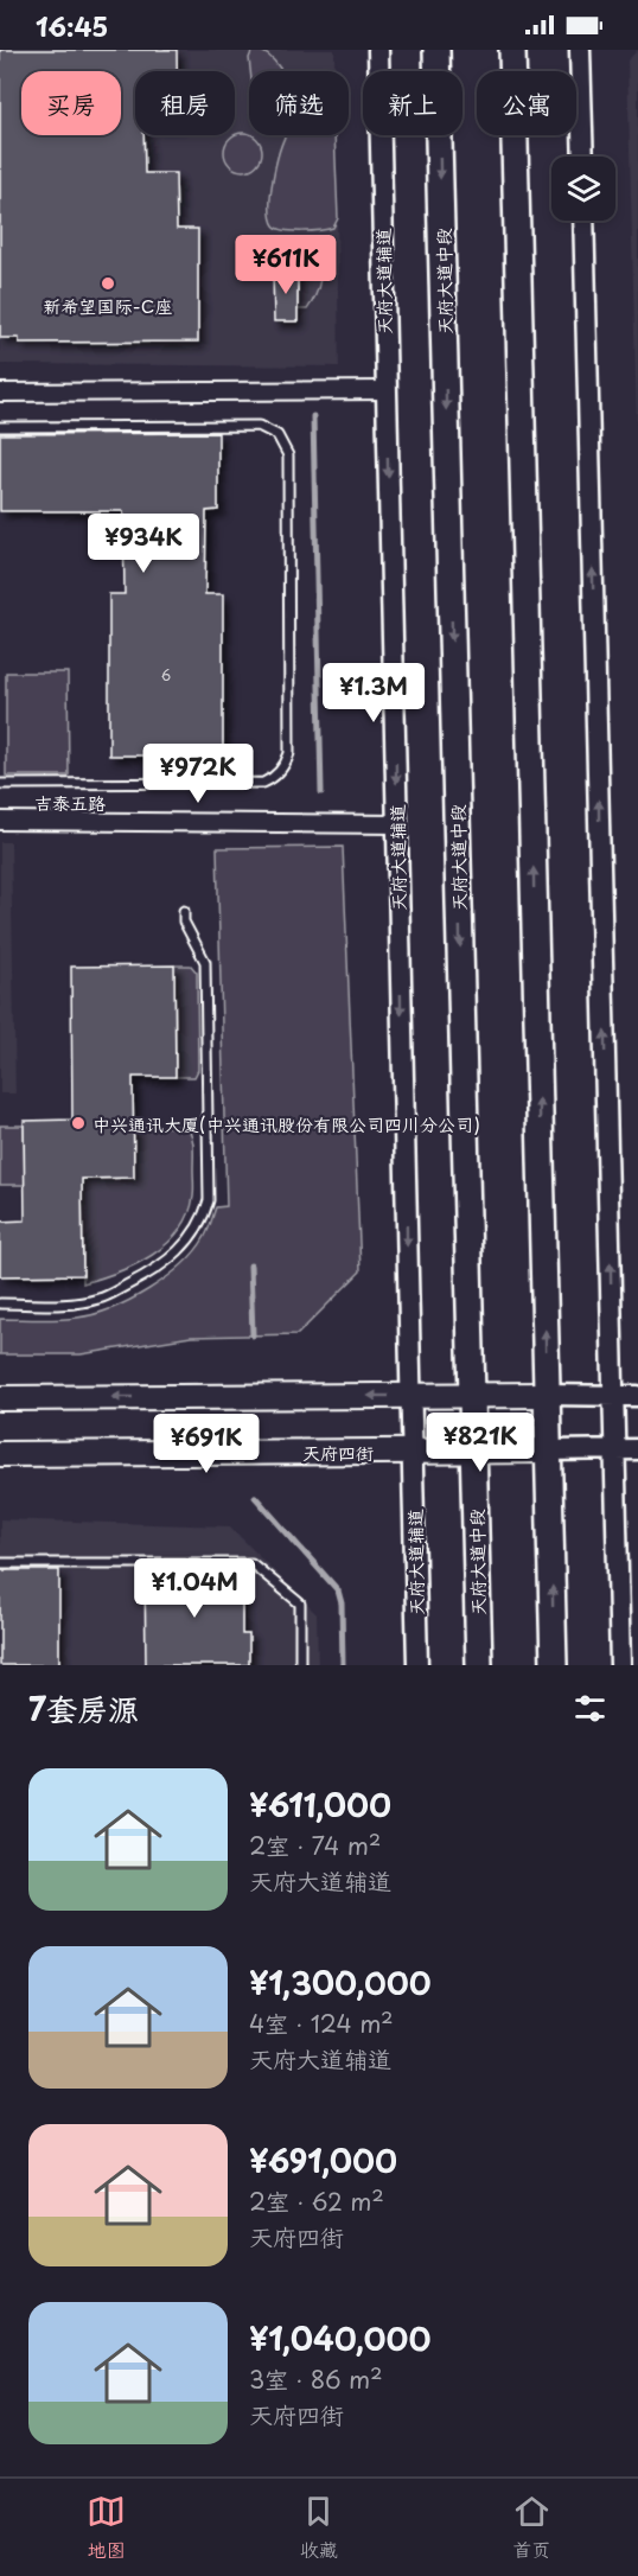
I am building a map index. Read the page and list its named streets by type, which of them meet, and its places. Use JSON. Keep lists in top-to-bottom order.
{
  "streets": {
    "main road": ["天府大道中段", "天府四街"],
    "street": ["天府大道辅道", "吉泰五路"]
  },
  "crossings": [
    ["天府大道辅道", "吉泰五路"],
    ["天府大道辅道", "天府四街"],
    ["天府大道中段", "天府四街"]
  ],
  "one_way": ["天府大道辅道"],
  "places": ["新希望国际-C座", "中兴通讯大厦(中兴通讯股份有限公司四川分公司)"],
  "house_numbers": ["6"],
  "page": {
    "status": "16:45",
    "chip": [
      "买房",
      "租房",
      "筛选",
      "新上",
      "公寓"
    ],
    "price": [
      "¥611K",
      "¥934K",
      "¥1.3M",
      "¥972K",
      "¥821K",
      "¥691K",
      "¥1.04M"
    ],
    "heading": "7套房源",
    "list": [
      {
        "name": "¥611,000",
        "note": "2室 · 74 m² · 天府大道辅道"
      },
      {
        "name": "¥1,300,000",
        "note": "4室 · 124 m² · 天府大道辅道"
      },
      {
        "name": "¥691,000",
        "note": "2室 · 62 m² · 天府四街"
      },
      {
        "name": "¥1,040,000",
        "note": "3室 · 86 m² · 天府四街"
      }
    ],
    "tabs": ["地图", "收藏", "首页"]
  }
}
